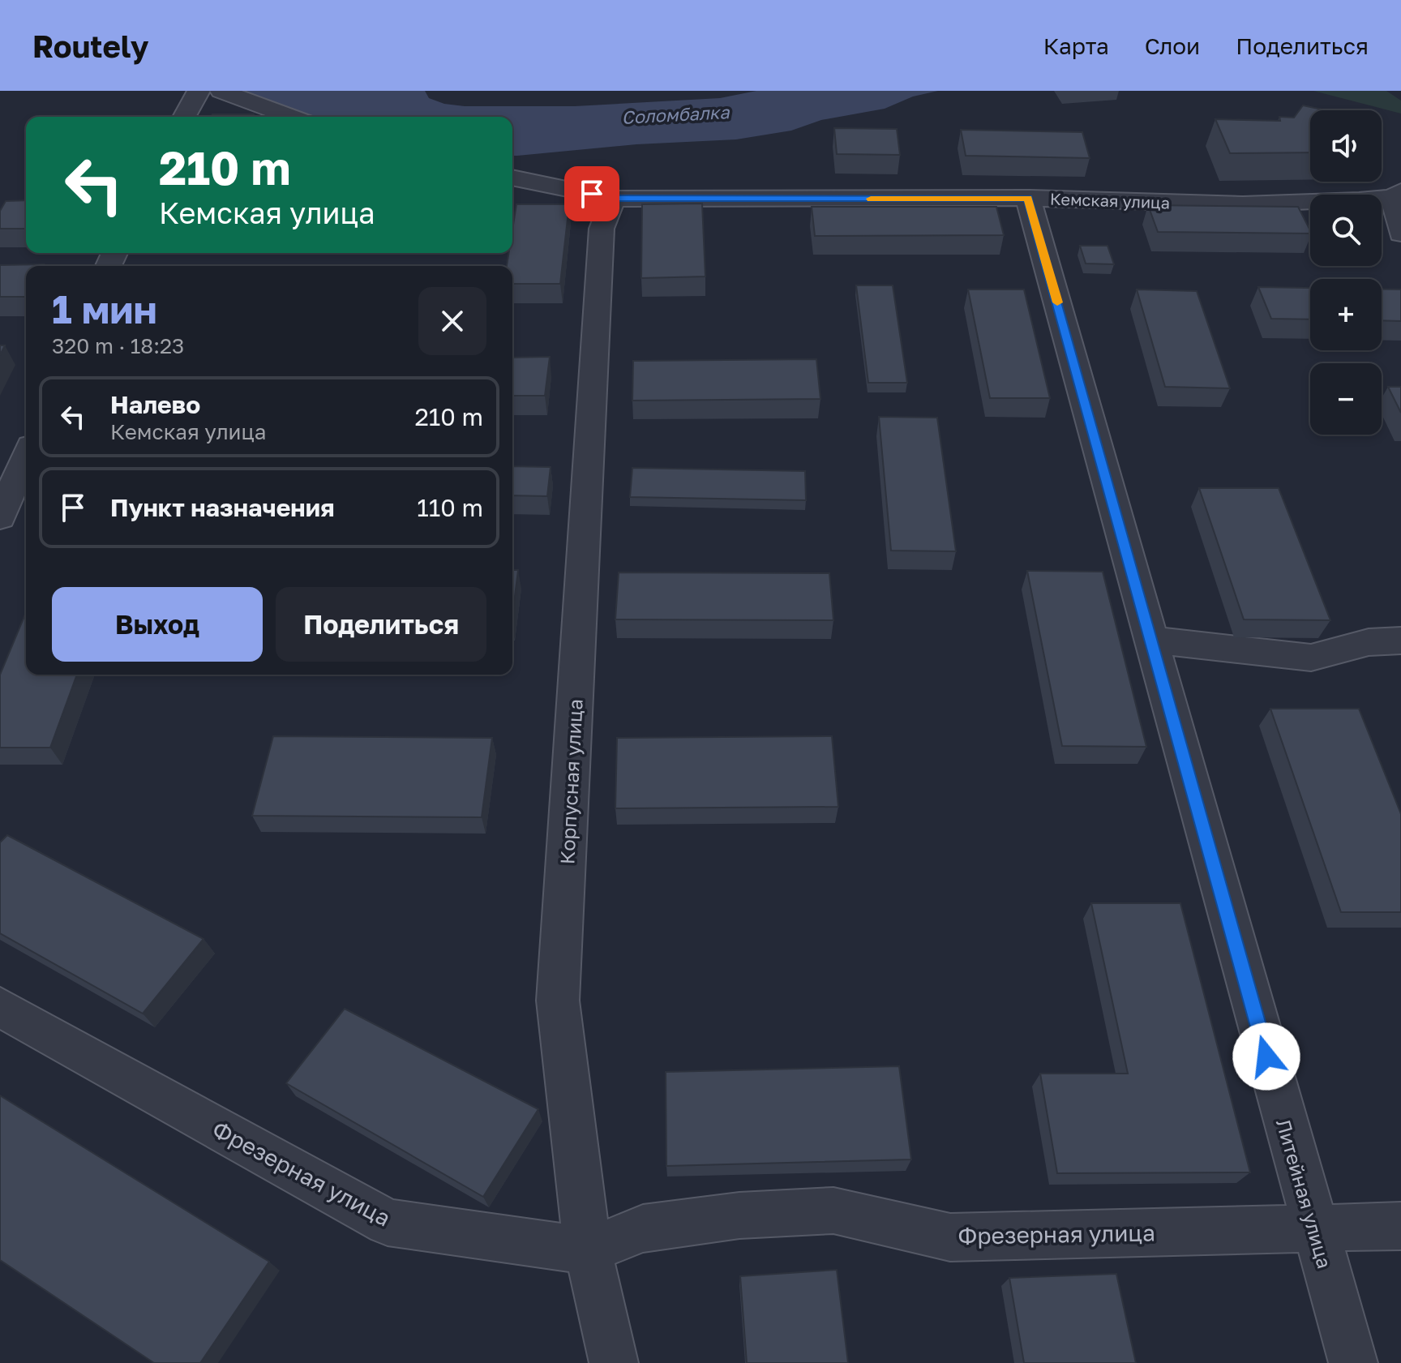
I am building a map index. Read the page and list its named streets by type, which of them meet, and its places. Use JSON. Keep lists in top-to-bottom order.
{
  "streets": {
    "street": [
      "Кемская улица",
      "Корпусная улица",
      "Фрезерная улица",
      "Литейная улица"
    ]
  },
  "crossings": [
    ["Кемская улица", "Корпусная улица"],
    ["Кемская улица", "Литейная улица"],
    ["Корпусная улица", "Фрезерная улица"],
    ["Фрезерная улица", "Литейная улица"]
  ],
  "water": ["Соломбалка"],
  "page": {
    "header": "Routely",
    "nav": ["Карта", "Слои", "Поделиться"],
    "map_buttons": ["+", "−"],
    "turn": ["210 m", "Кемская улица"],
    "heading": ["1 мин", "320 m · 18:23"],
    "list": [
      {
        "name": "Налево",
        "note": "Кемская улица",
        "value": "210 m"
      },
      {
        "name": "Пункт назначения",
        "value": "110 m"
      }
    ],
    "buttons": ["Выход", "Поделиться"]
  }
}
